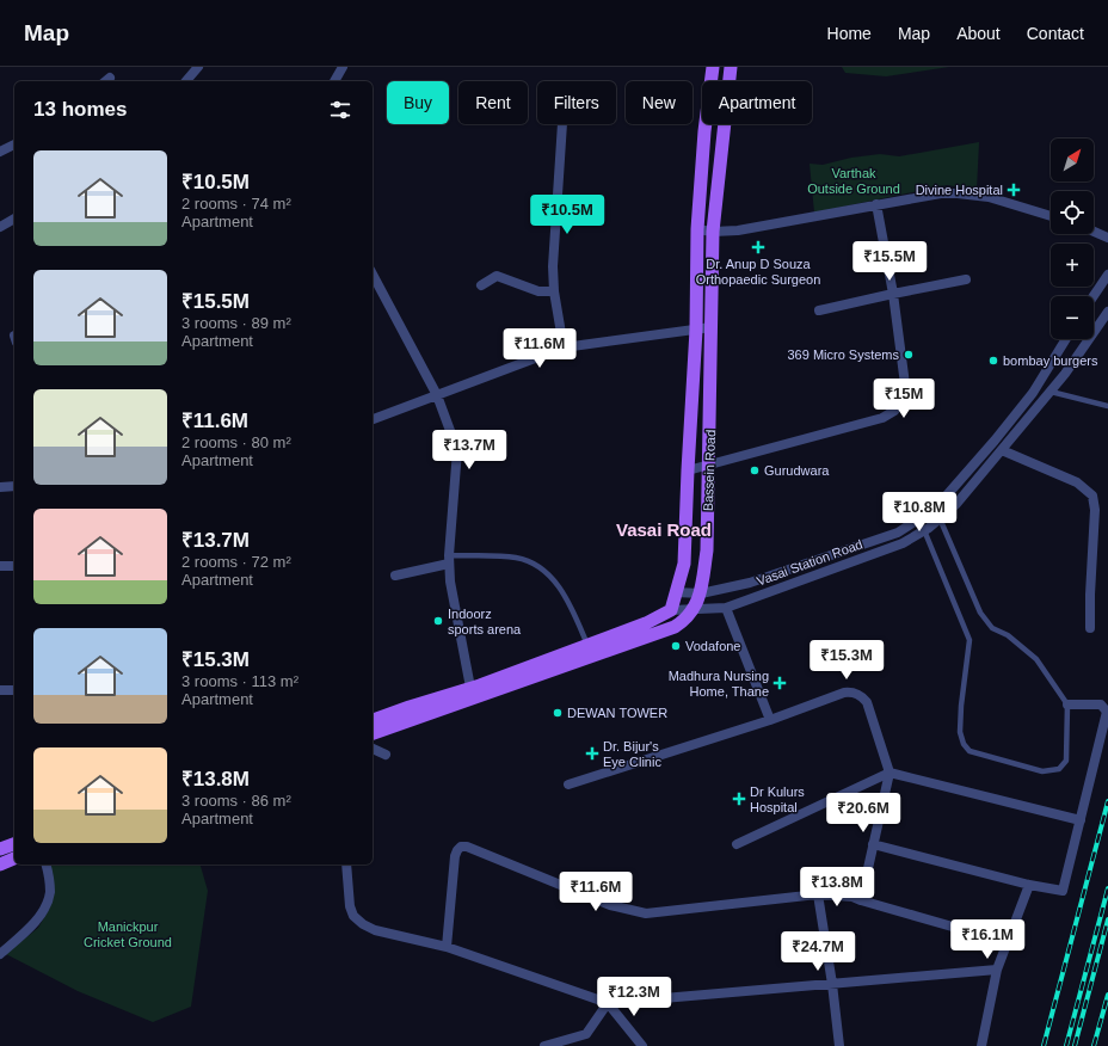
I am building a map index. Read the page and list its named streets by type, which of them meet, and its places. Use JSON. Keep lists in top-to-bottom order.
{
  "streets": {
    "main road": ["Bassein Road"],
    "street": ["Vasai Station Road"]
  },
  "crossings": [
    ["Bassein Road", "Vasai Station Road"]
  ],
  "districts": ["Vasai Road"],
  "parks": ["Varthak Outside Ground", "Manickpur Cricket Ground"],
  "places": {
    "health": [
      "Divine Hospital",
      "Dr. Anup D Souza Orthopaedic Surgeon",
      "Madhura Nursing Home, Thane",
      "Dr. Bijur's Eye Clinic",
      "Dr Kulurs Hospital"
    ],
    "other": [
      "369 Micro Systems",
      "bombay burgers",
      "Gurudwara",
      "Indoorz sports arena",
      "Vodafone",
      "DEWAN TOWER"
    ]
  },
  "north": "top right",
  "page": {
    "header": "Map",
    "nav": [
      "Home",
      "Map",
      "About",
      "Contact"
    ],
    "chip": [
      "Buy",
      "Rent",
      "Filters",
      "New",
      "Apartment"
    ],
    "heading": "13 homes",
    "map_buttons": ["+", "−"],
    "list": [
      {
        "name": "₹10.5M",
        "note": "2 rooms · 74 m² · Apartment"
      },
      {
        "name": "₹15.5M",
        "note": "3 rooms · 89 m² · Apartment"
      },
      {
        "name": "₹11.6M",
        "note": "2 rooms · 80 m² · Apartment"
      },
      {
        "name": "₹13.7M",
        "note": "2 rooms · 72 m² · Apartment"
      },
      {
        "name": "₹15.3M",
        "note": "3 rooms · 113 m² · Apartment"
      },
      {
        "name": "₹13.8M",
        "note": "3 rooms · 86 m² · Apartment"
      }
    ],
    "price": [
      "₹10.5M",
      "₹15.5M",
      "₹11.6M",
      "₹15M",
      "₹13.7M",
      "₹10.8M",
      "₹15.3M",
      "₹20.6M",
      "₹13.8M",
      "₹11.6M",
      "₹16.1M",
      "₹24.7M",
      "₹12.3M"
    ]
  }
}
